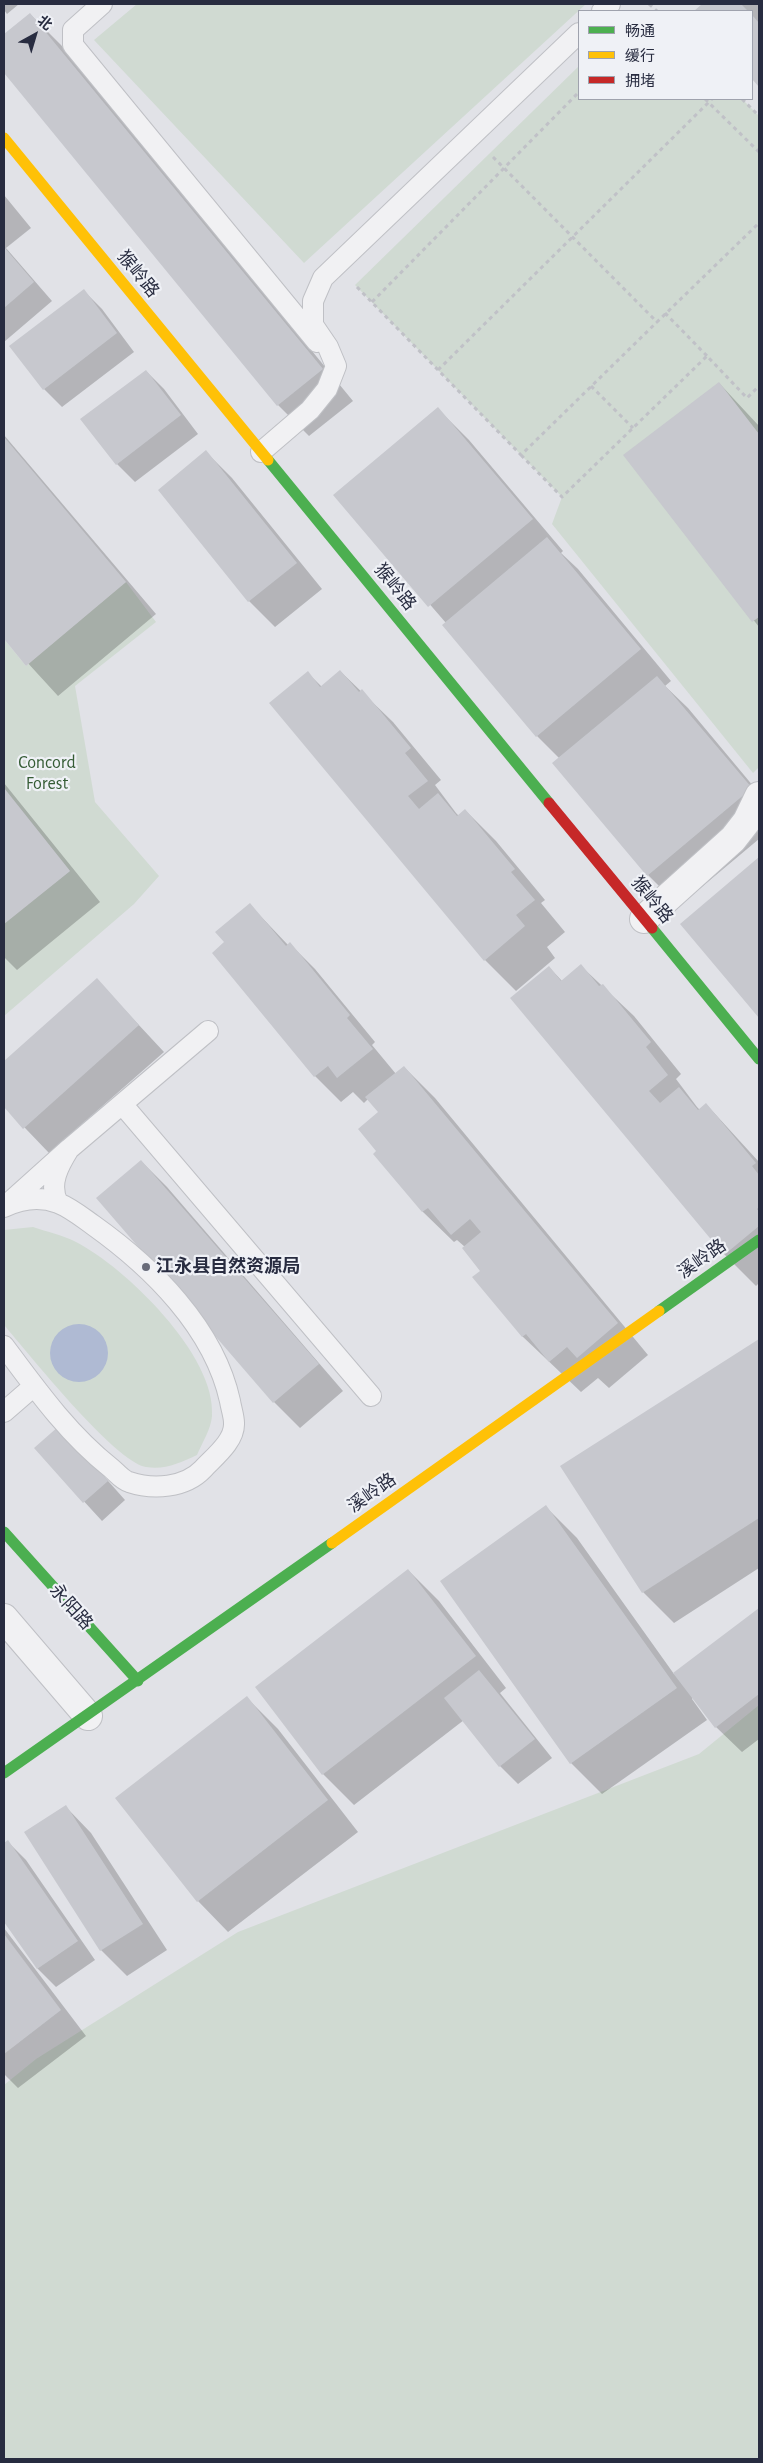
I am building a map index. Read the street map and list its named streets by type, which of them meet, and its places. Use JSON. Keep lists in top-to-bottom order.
{
  "streets": {
    "street": ["猴岭路", "溪岭路", "永阳路"]
  },
  "crossings": [
    ["溪岭路", "永阳路"]
  ],
  "parks": ["Concord Forest"],
  "places": ["江永县自然资源局"],
  "legend": ["畅通", "缓行", "拥堵"],
  "north": "top right"
}
